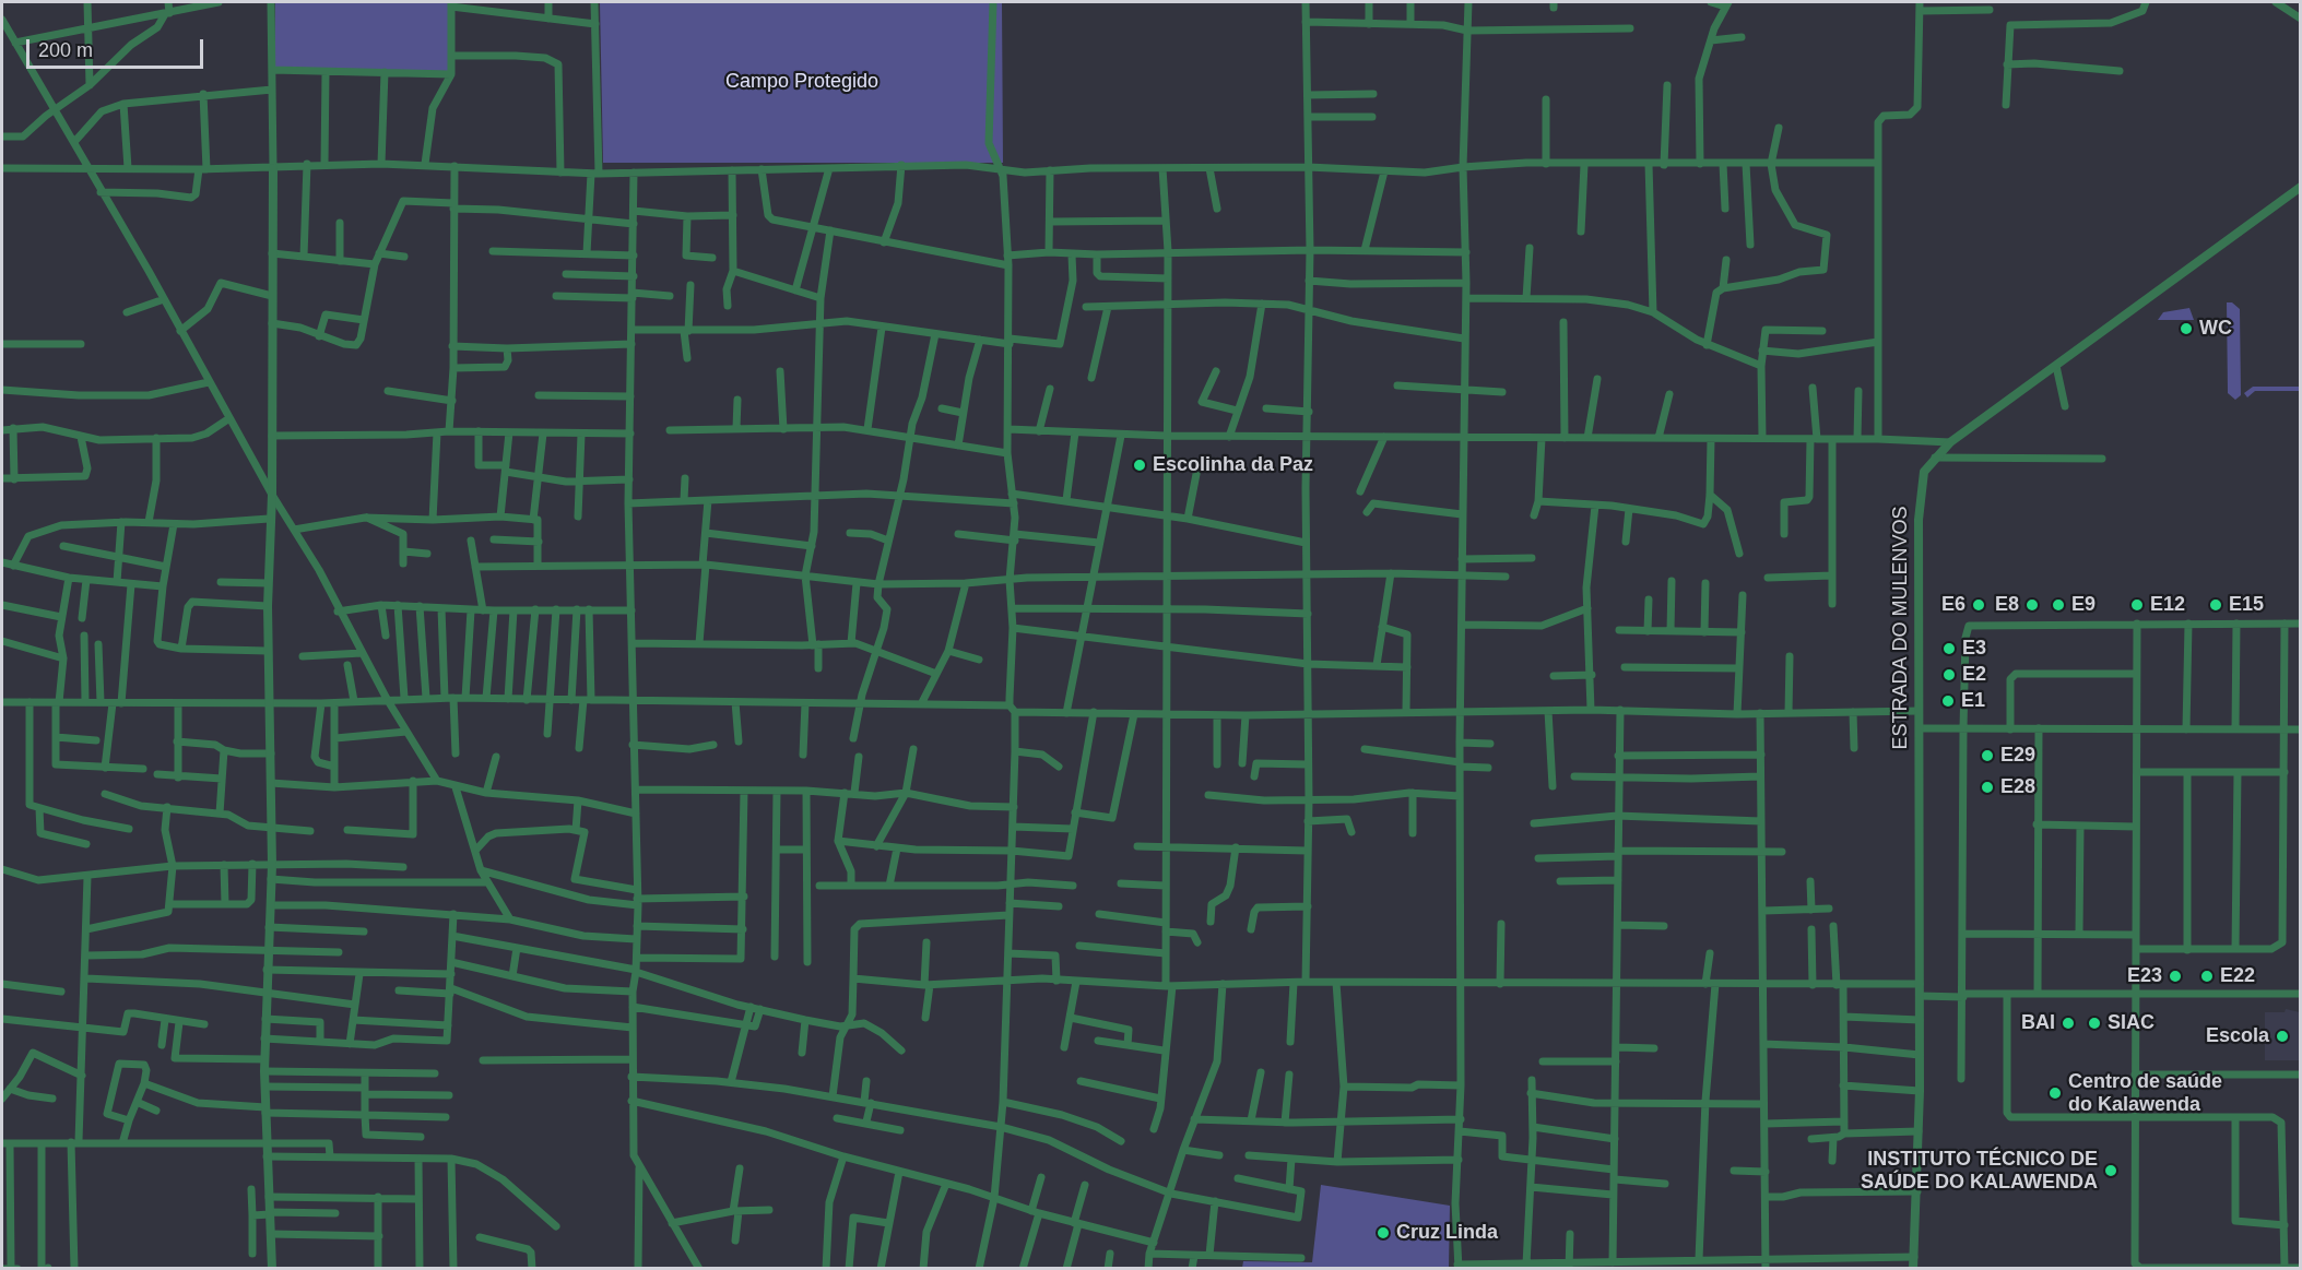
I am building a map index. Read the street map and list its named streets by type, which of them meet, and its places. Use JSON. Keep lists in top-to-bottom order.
{
  "streets": {
    "street": ["ESTRADA DO MULENVOS"]
  },
  "parks": ["Campo Protegido"],
  "places": [
    "WC",
    "Escolinha da Paz",
    "E6",
    "E8",
    "E9",
    "E12",
    "E15",
    "E3",
    "E2",
    "E1",
    "E29",
    "E28",
    "E23",
    "E22",
    "BAI",
    "SIAC",
    "Escola",
    "Centro de saúde do Kalawenda",
    "INSTITUTO TÉCNICO DE SAÚDE DO KALAWENDA",
    "Cruz Linda"
  ],
  "scale_bar": "200 m"
}
